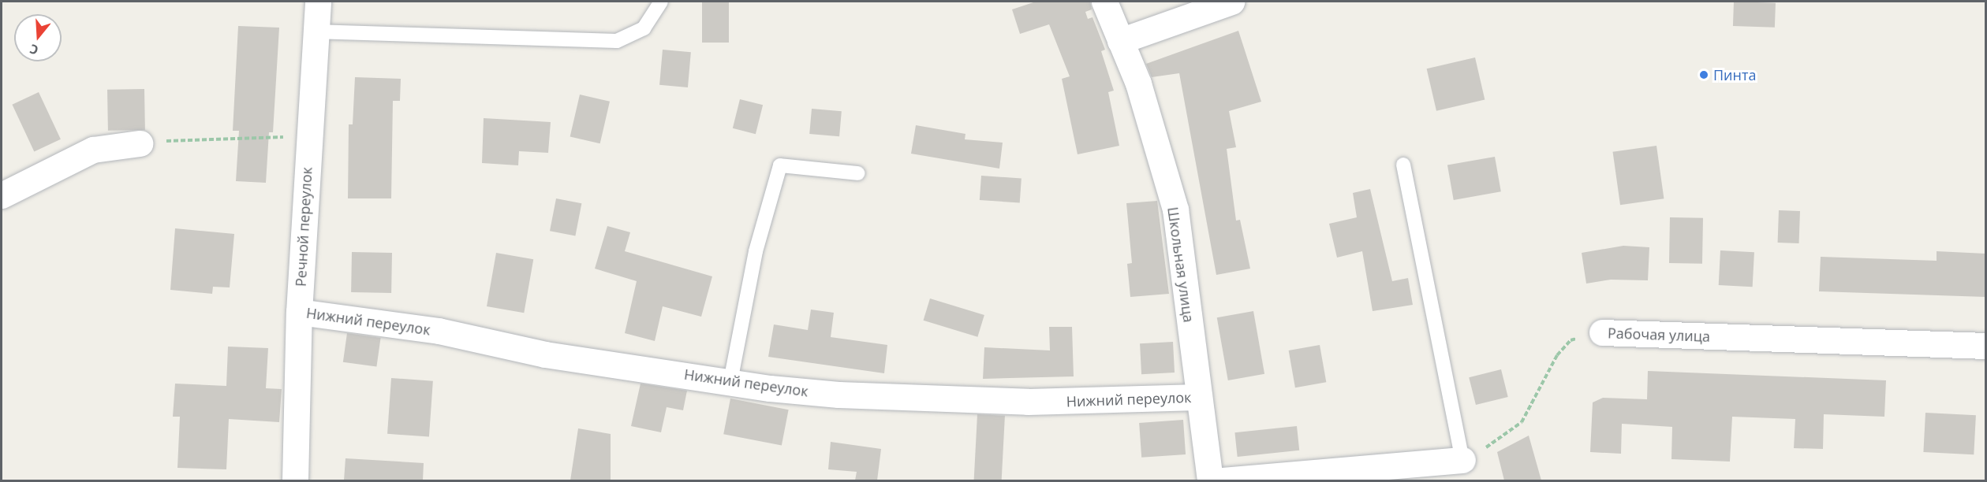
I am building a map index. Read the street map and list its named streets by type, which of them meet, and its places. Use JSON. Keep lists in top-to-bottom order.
{
  "streets": {
    "street": [
      "Речной переулок",
      "Школьная улица",
      "Нижний переулок",
      "Рабочая улица"
    ]
  },
  "crossings": [
    ["Речной переулок", "Нижний переулок"],
    ["Школьная улица", "Нижний переулок"]
  ],
  "places": ["Пинта"],
  "north": "bottom"
}
